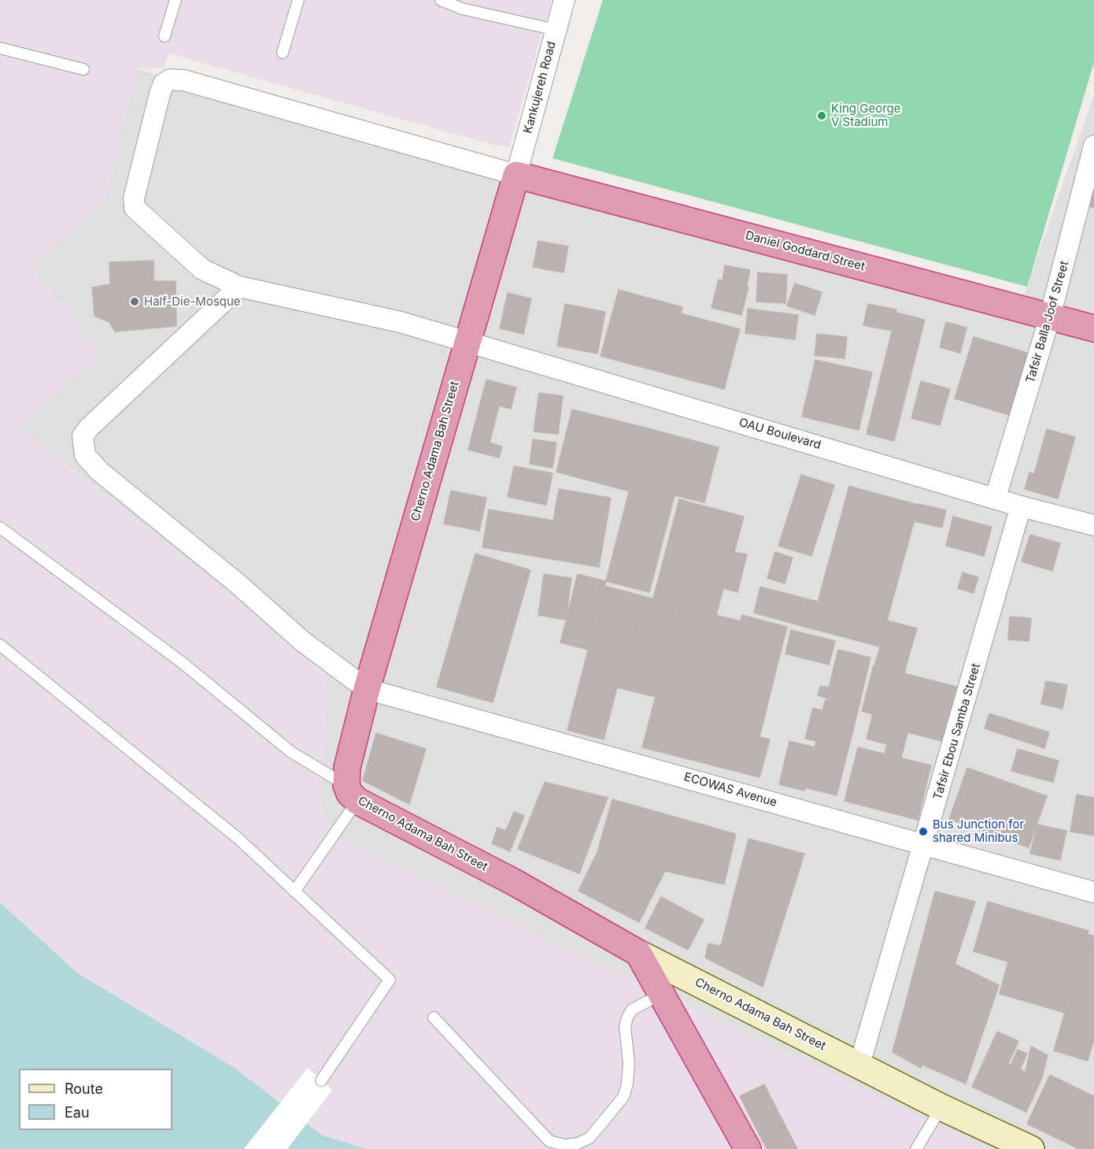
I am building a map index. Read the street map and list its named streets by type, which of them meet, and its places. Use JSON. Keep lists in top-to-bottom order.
{
  "streets": {
    "highway": ["Daniel Goddard Street", "Cherno Adama Bah Street"],
    "street": [
      "Kankujereh Road",
      "Tafsir Balla Joof Street",
      "OAU Boulevard",
      "Tafsir Ebou Samba Street",
      "ECOWAS Avenue"
    ]
  },
  "crossings": [
    ["Kankujereh Road", "Daniel Goddard Street"],
    ["Kankujereh Road", "OAU Boulevard"],
    ["Kankujereh Road", "Cherno Adama Bah Street"],
    ["Daniel Goddard Street", "Tafsir Balla Joof Street"],
    ["Daniel Goddard Street", "OAU Boulevard"],
    ["Daniel Goddard Street", "Cherno Adama Bah Street"],
    ["Tafsir Balla Joof Street", "OAU Boulevard"],
    ["OAU Boulevard", "Cherno Adama Bah Street"],
    ["OAU Boulevard", "Tafsir Ebou Samba Street"],
    ["Cherno Adama Bah Street", "Tafsir Ebou Samba Street"],
    ["Cherno Adama Bah Street", "ECOWAS Avenue"],
    ["Tafsir Ebou Samba Street", "ECOWAS Avenue"]
  ],
  "places": ["King George V Stadium", "Half-Die-Mosque", "Bus Junction for shared Minibus"],
  "legend": ["Route", "Eau"]
}
